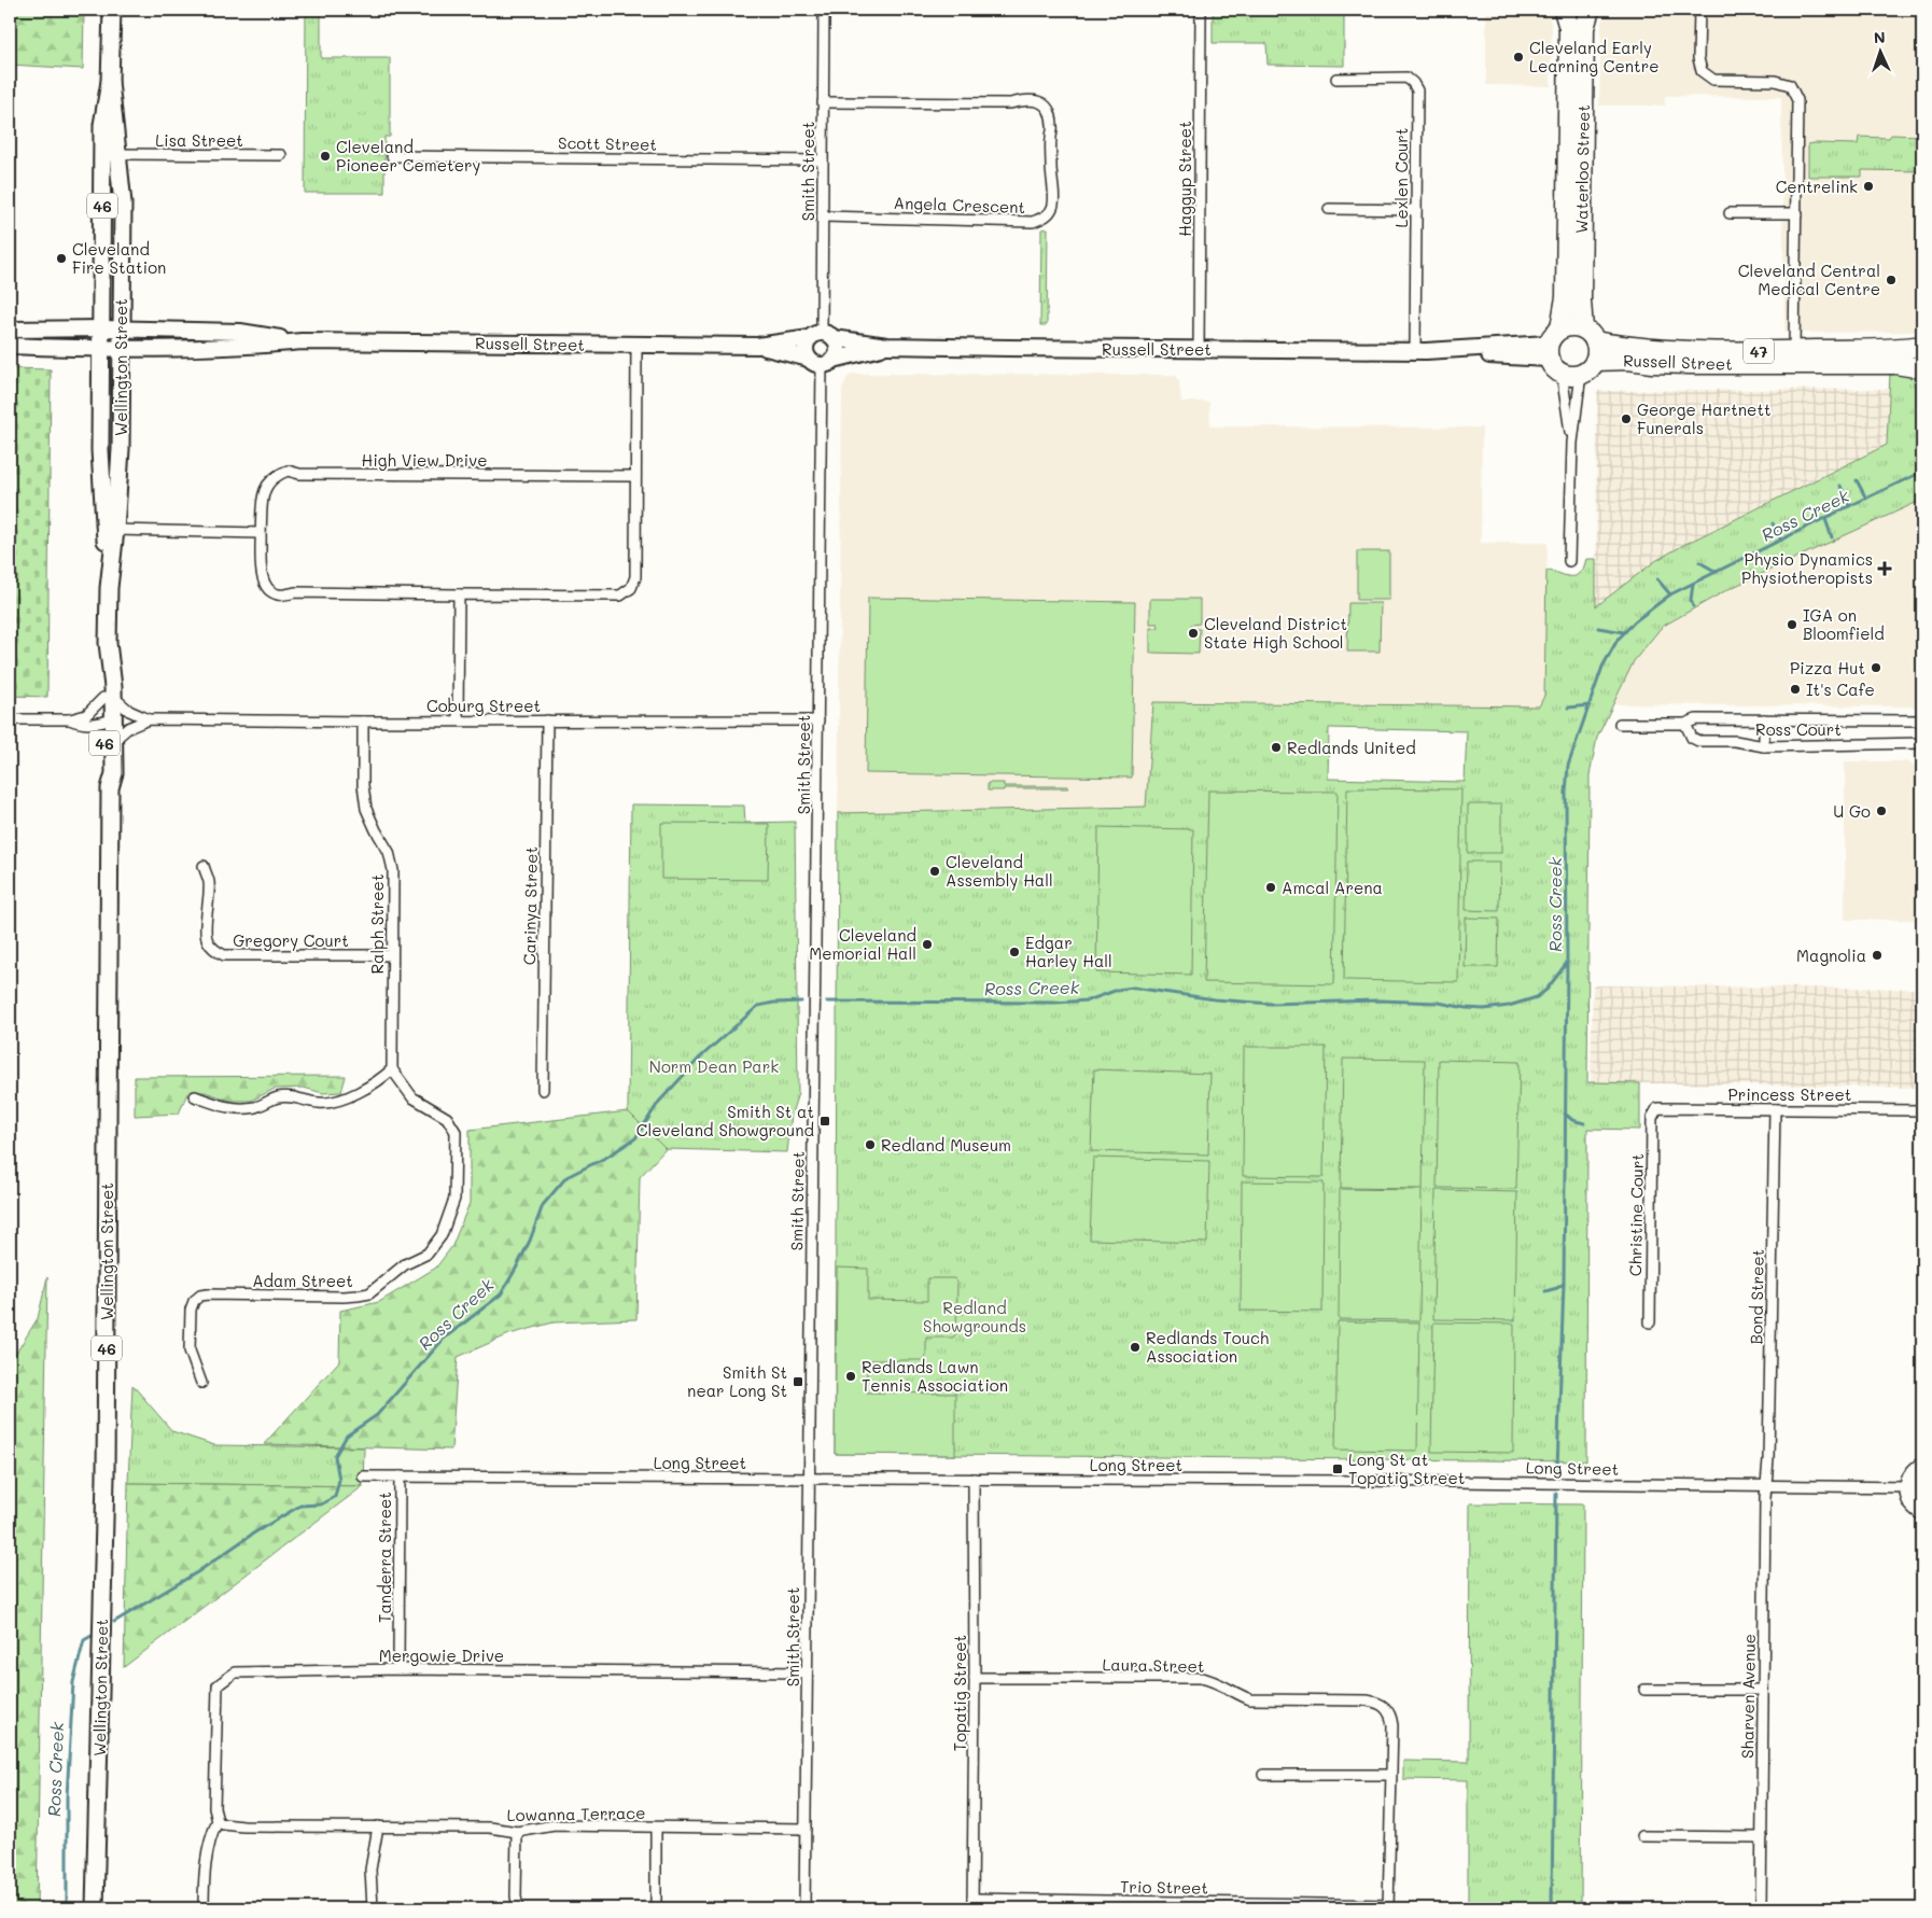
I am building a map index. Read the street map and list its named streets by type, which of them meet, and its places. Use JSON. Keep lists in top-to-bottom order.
{
  "streets": {
    "highway": ["Waterloo Street", "Russell Street", "47"],
    "main road": ["46", "Wellington Street"],
    "street": [
      "Lisa Street",
      "Scott Street",
      "Smith Street",
      "Lexlen Court",
      "Haggup Street",
      "Angela Crescent",
      "High View Drive",
      "Coburg Street",
      "Ross Court",
      "Carinya Street",
      "Ralph Street",
      "Gregory Court",
      "Princess Street",
      "Christine Court",
      "Adam Street",
      "Bond Street",
      "Long Street",
      "Tanderra Street",
      "Mergowie Drive",
      "Laura Street",
      "Topatig Street",
      "Sharven Avenue",
      "Lowanna Terrace",
      "Trio Street"
    ]
  },
  "crossings": [
    ["Lisa Street", "Wellington Street"],
    ["Scott Street", "Smith Street"],
    ["Waterloo Street", "Russell Street"],
    ["Waterloo Street", "47"],
    ["Smith Street", "Angela Crescent"],
    ["Smith Street", "Russell Street"],
    ["Smith Street", "Coburg Street"],
    ["Smith Street", "Long Street"],
    ["Smith Street", "Mergowie Drive"],
    ["Smith Street", "Lowanna Terrace"],
    ["Lexlen Court", "Russell Street"],
    ["Haggup Street", "Russell Street"],
    ["Russell Street", "47"],
    ["Russell Street", "Wellington Street"],
    ["Russell Street", "High View Drive"],
    ["Wellington Street", "Coburg Street"],
    ["Coburg Street", "Carinya Street"],
    ["Coburg Street", "Ralph Street"],
    ["Ralph Street", "Gregory Court"],
    ["Ralph Street", "Adam Street"],
    ["Princess Street", "Christine Court"],
    ["Princess Street", "Bond Street"],
    ["Bond Street", "Long Street"],
    ["Bond Street", "Sharven Avenue"],
    ["Long Street", "Tanderra Street"],
    ["Long Street", "Topatig Street"],
    ["Long Street", "Sharven Avenue"],
    ["Tanderra Street", "Mergowie Drive"],
    ["Mergowie Drive", "Lowanna Terrace"],
    ["Laura Street", "Topatig Street"],
    ["Laura Street", "Trio Street"],
    ["Topatig Street", "Trio Street"]
  ],
  "water": ["Ross Creek"],
  "parks": ["Norm Dean Park", "Redland Showgrounds"],
  "places": {
    "other": [
      "Cleveland Early Learning Centre",
      "Cleveland Pioneer Cemetery",
      "Centrelink",
      "Cleveland Fire Station",
      "Cleveland Central Medical Centre",
      "George Hartnett Funerals",
      "IGA on Bloomfield",
      "Cleveland District State High School",
      "Pizza Hut",
      "It's Cafe",
      "Redlands United",
      "U Go",
      "Cleveland Assembly Hall",
      "Amcal Arena",
      "Cleveland Memorial Hall",
      "Edgar Harley Hall",
      "Magnolia",
      "Redland Museum",
      "Redlands Touch Association",
      "Redlands Lawn Tennis Association"
    ],
    "health": ["Physio Dynamics Physiotheropists"],
    "transit": ["Smith St at Cleveland Showground", "Smith St near Long St", "Long St at Topatig Street"]
  },
  "north": "top"
}
